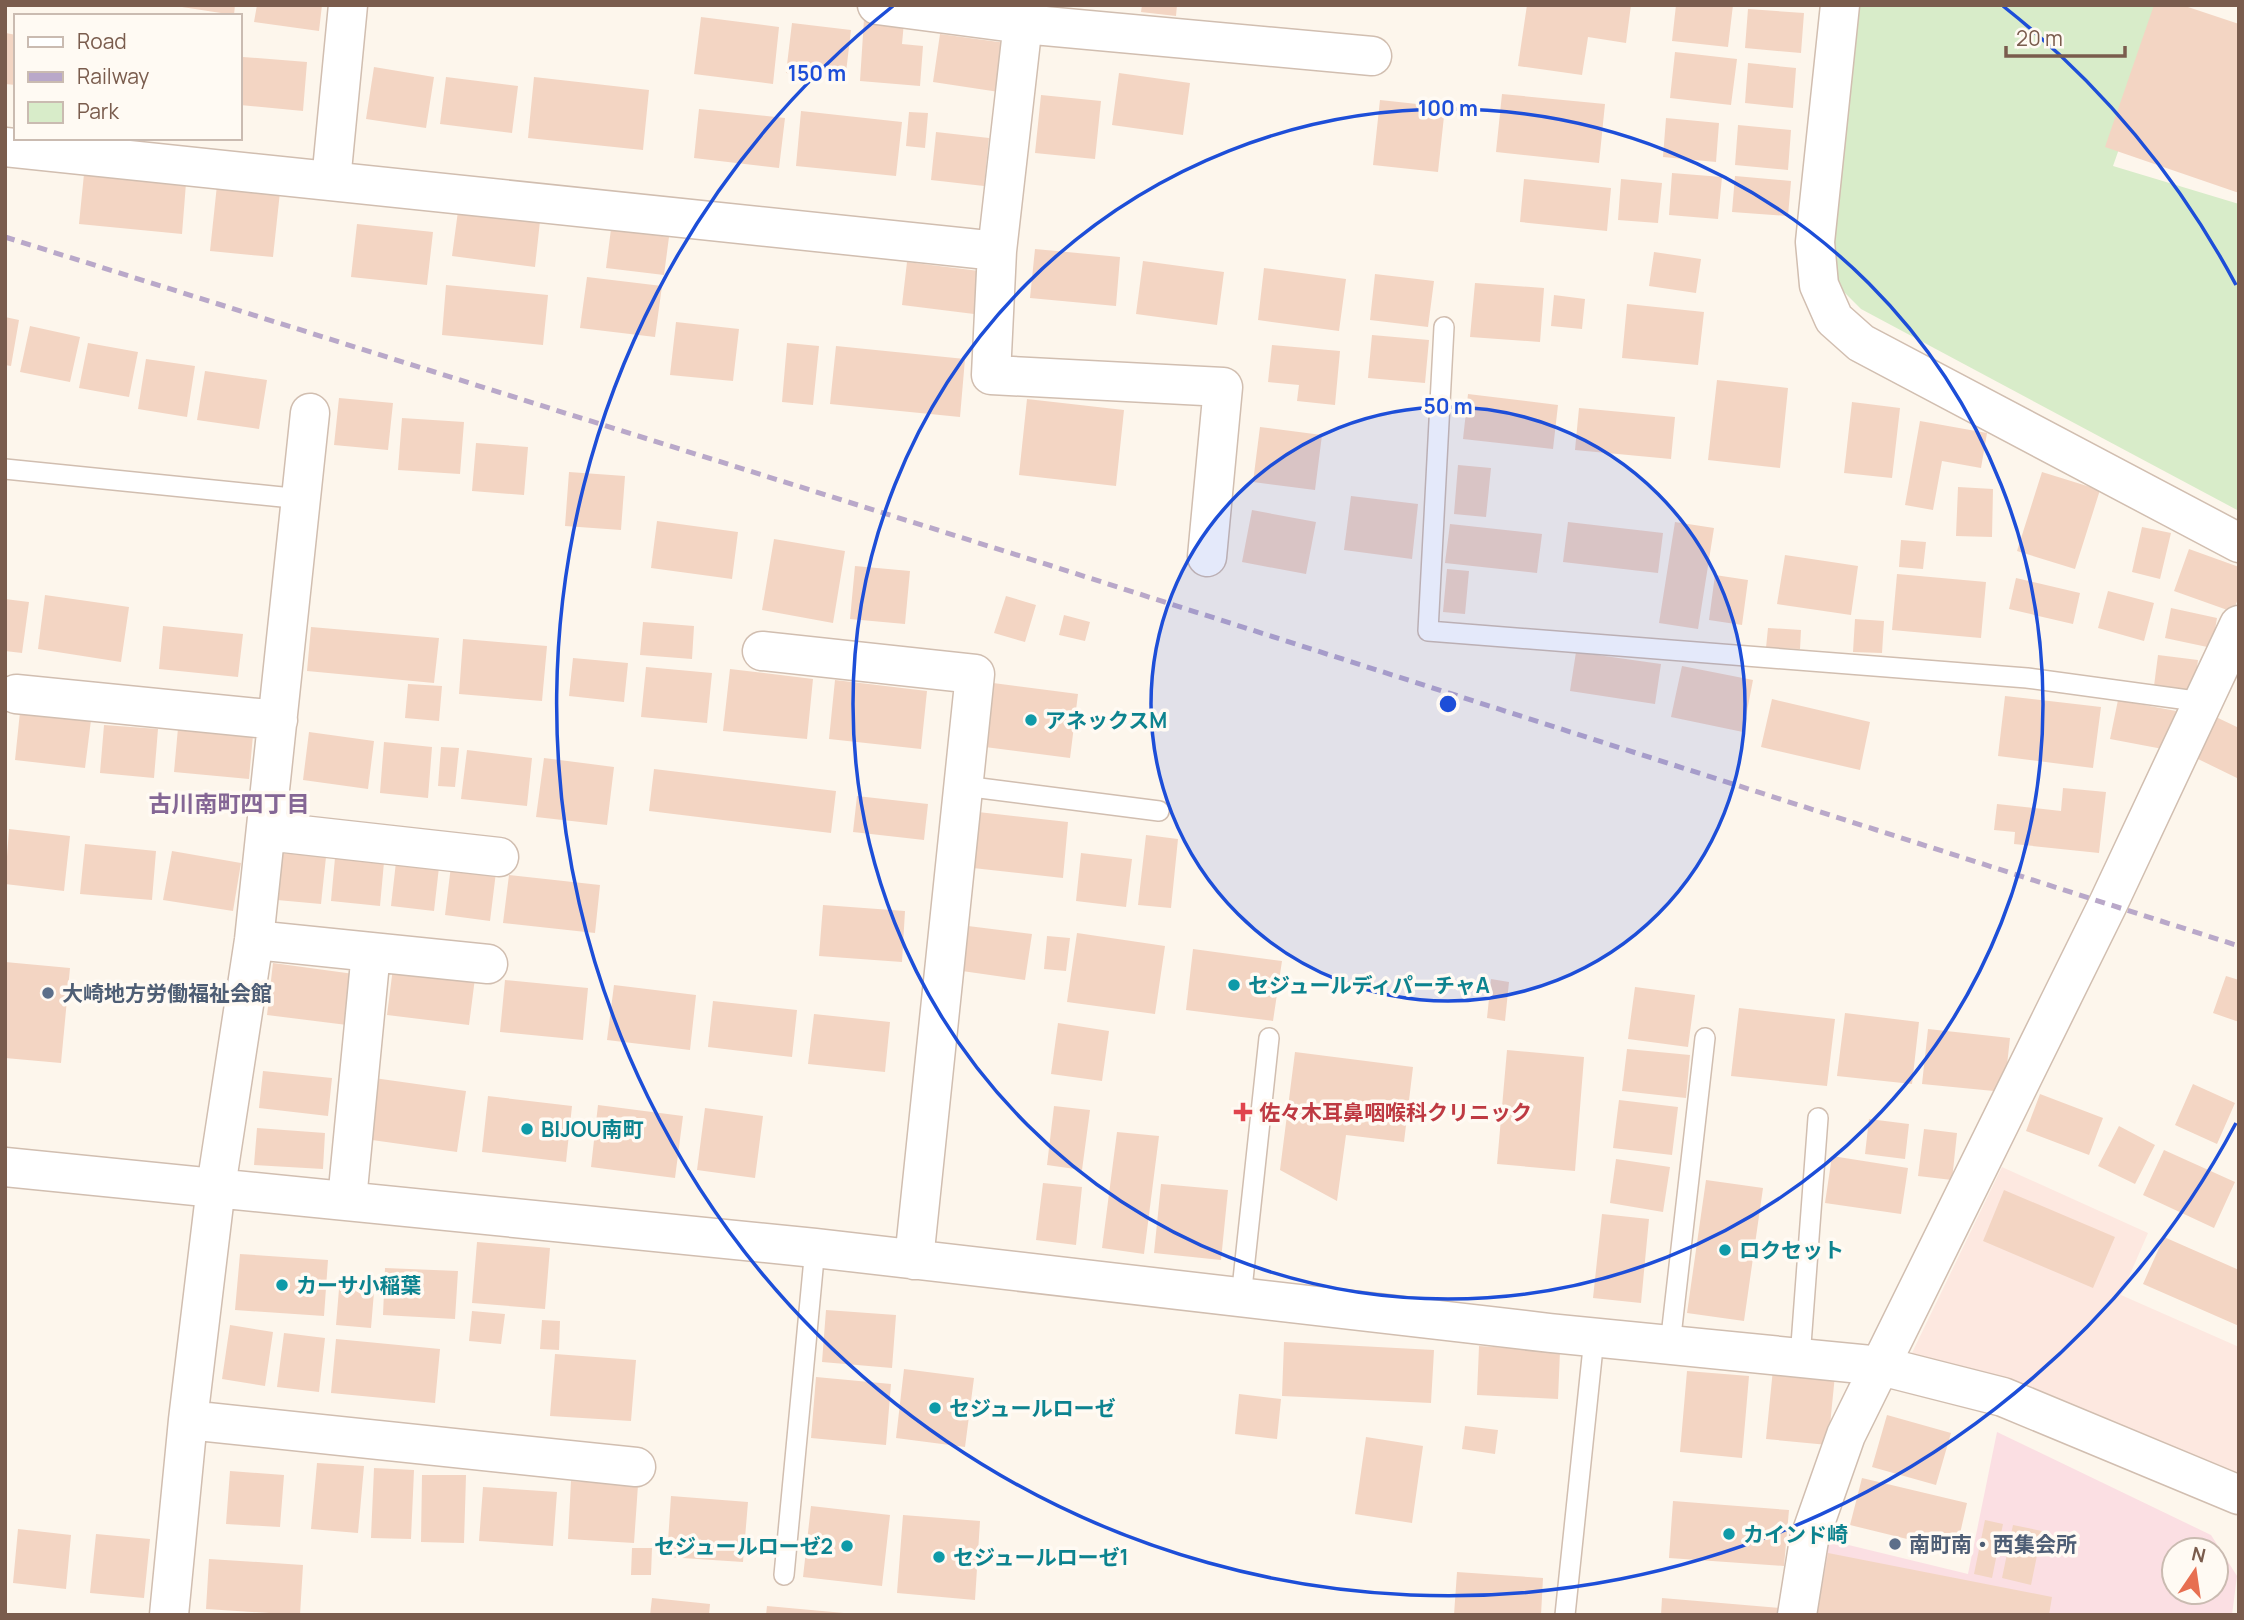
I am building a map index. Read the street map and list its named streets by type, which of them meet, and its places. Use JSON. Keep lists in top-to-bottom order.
{
  "districts": ["古川南町四丁目"],
  "places": {
    "other": [
      "アネックスM",
      "セジュールディパーチャA",
      "大崎地方労働福祉会館",
      "BIJOU南町",
      "ロクセット",
      "カーサ小稲葉",
      "セジュールローゼ",
      "カインド崎",
      "南町南・西集会所",
      "セジュールローゼ2",
      "セジュールローゼ1"
    ],
    "health": ["佐々木耳鼻咽喉科クリニック"]
  },
  "legend": ["Road", "Railway", "Park"],
  "scale_bar": "20 m",
  "north": "top",
  "rings": ["150 m", "100 m", "50 m"]
}
